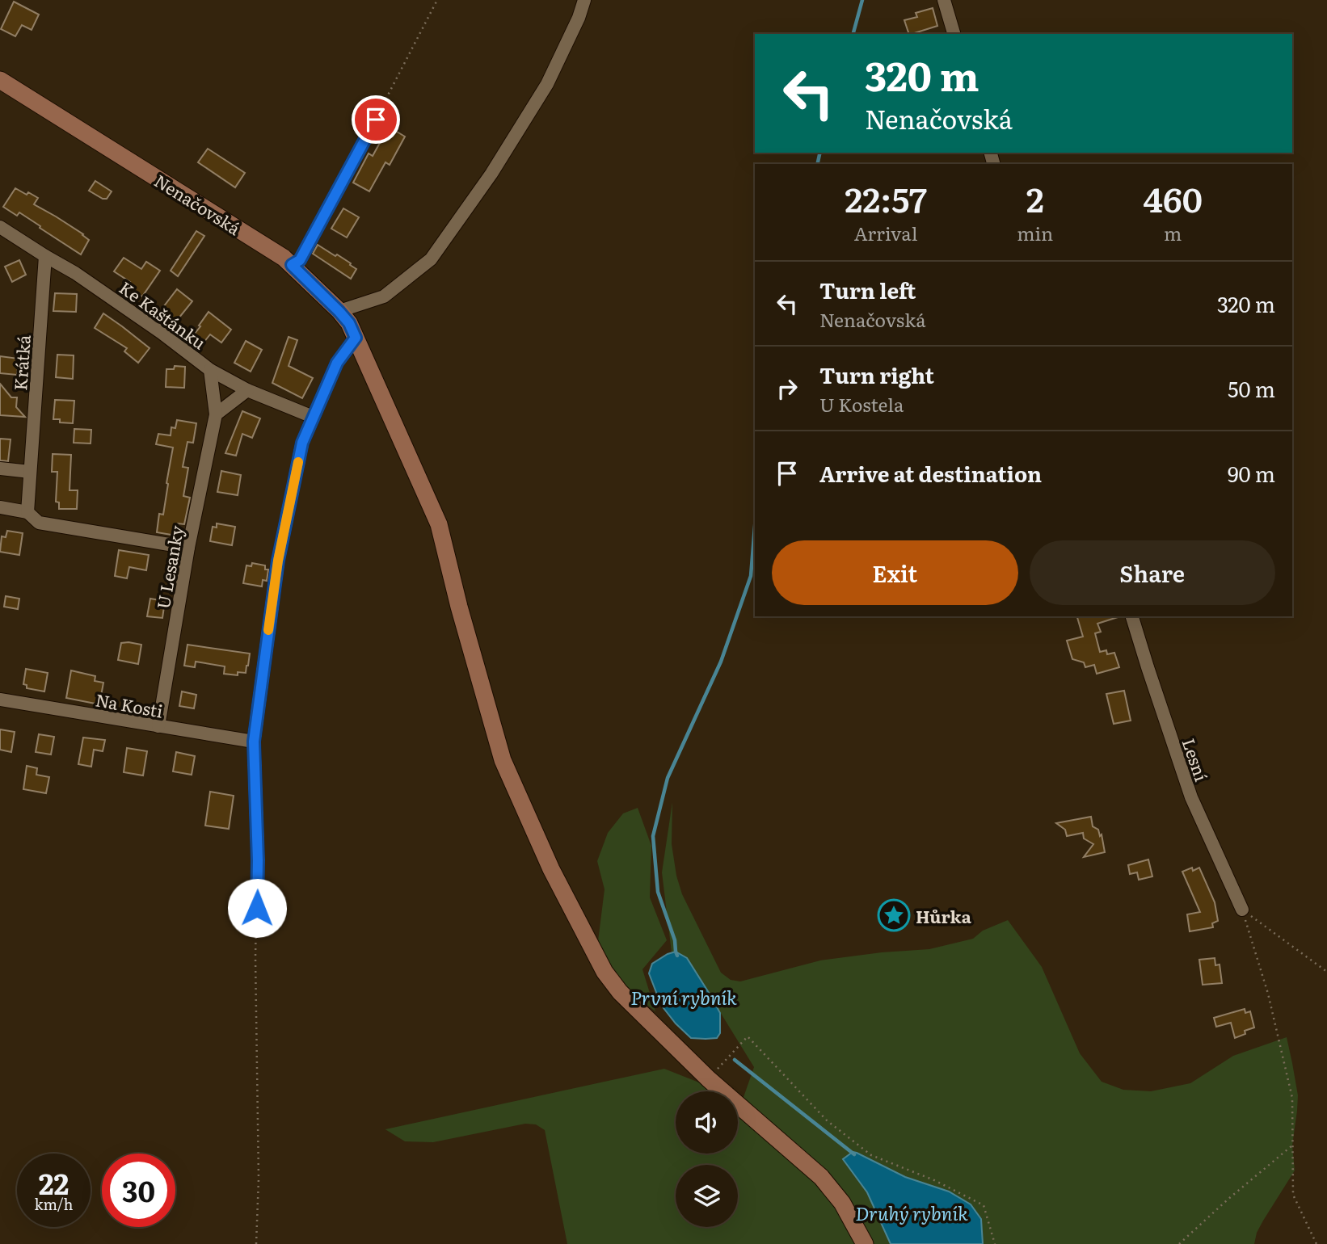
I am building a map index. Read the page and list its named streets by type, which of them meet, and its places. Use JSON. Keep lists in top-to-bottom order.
{
  "streets": {
    "street": [
      "Nenačovská",
      "Ke Kaštánku",
      "Krátká",
      "U Lesanky",
      "Na Kosti",
      "Lesní"
    ]
  },
  "crossings": [
    ["Ke Kaštánku", "Krátká"],
    ["Ke Kaštánku", "U Lesanky"],
    ["U Lesanky", "Na Kosti"]
  ],
  "water": ["První rybník", "Druhý rybník"],
  "places": {
    "place": ["Hůrka"]
  },
  "page": {
    "turn": ["320 m", "Nenačovská"],
    "eta": [
      "22:57",
      "Arrival",
      "2",
      "min",
      "460",
      "m"
    ],
    "list": [
      {
        "name": "Turn left",
        "note": "Nenačovská",
        "value": "320 m"
      },
      {
        "name": "Turn right",
        "note": "U Kostela",
        "value": "50 m"
      },
      {
        "name": "Arrive at destination",
        "value": "90 m"
      }
    ],
    "buttons": ["Exit", "Share"],
    "speed": "22 km/h",
    "limit": "30"
  }
}
